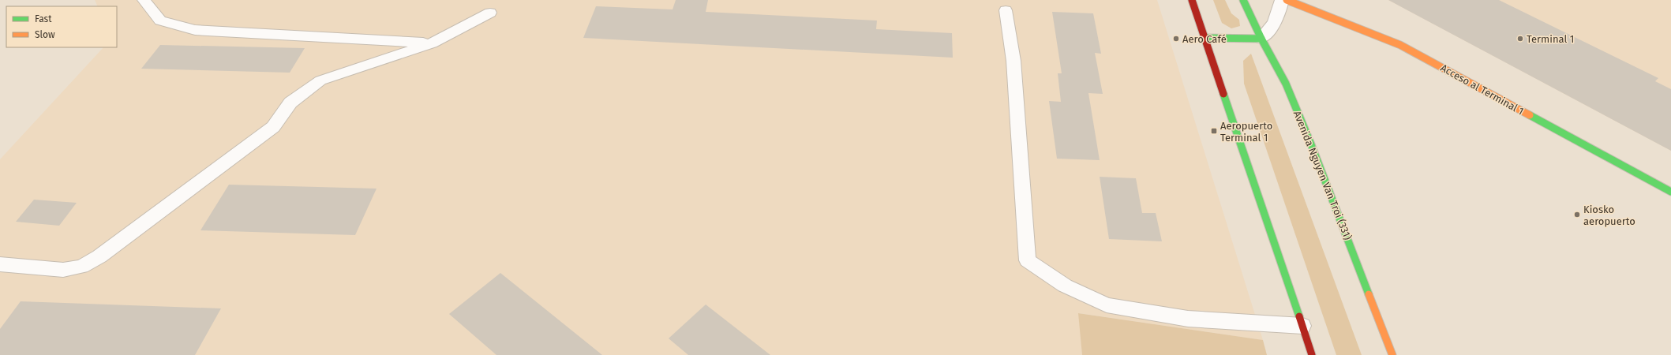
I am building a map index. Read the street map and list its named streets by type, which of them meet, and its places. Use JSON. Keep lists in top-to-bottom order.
{
  "streets": {
    "main road": ["Acceso al Terminal 1", "Avenida Nguyen Van Troi (331)"]
  },
  "places": {
    "other": ["Aero Café", "Terminal 1", "Kiosko aeropuerto"],
    "transit": ["Aeropuerto Terminal 1"]
  },
  "legend": ["Fast", "Slow"]
}
